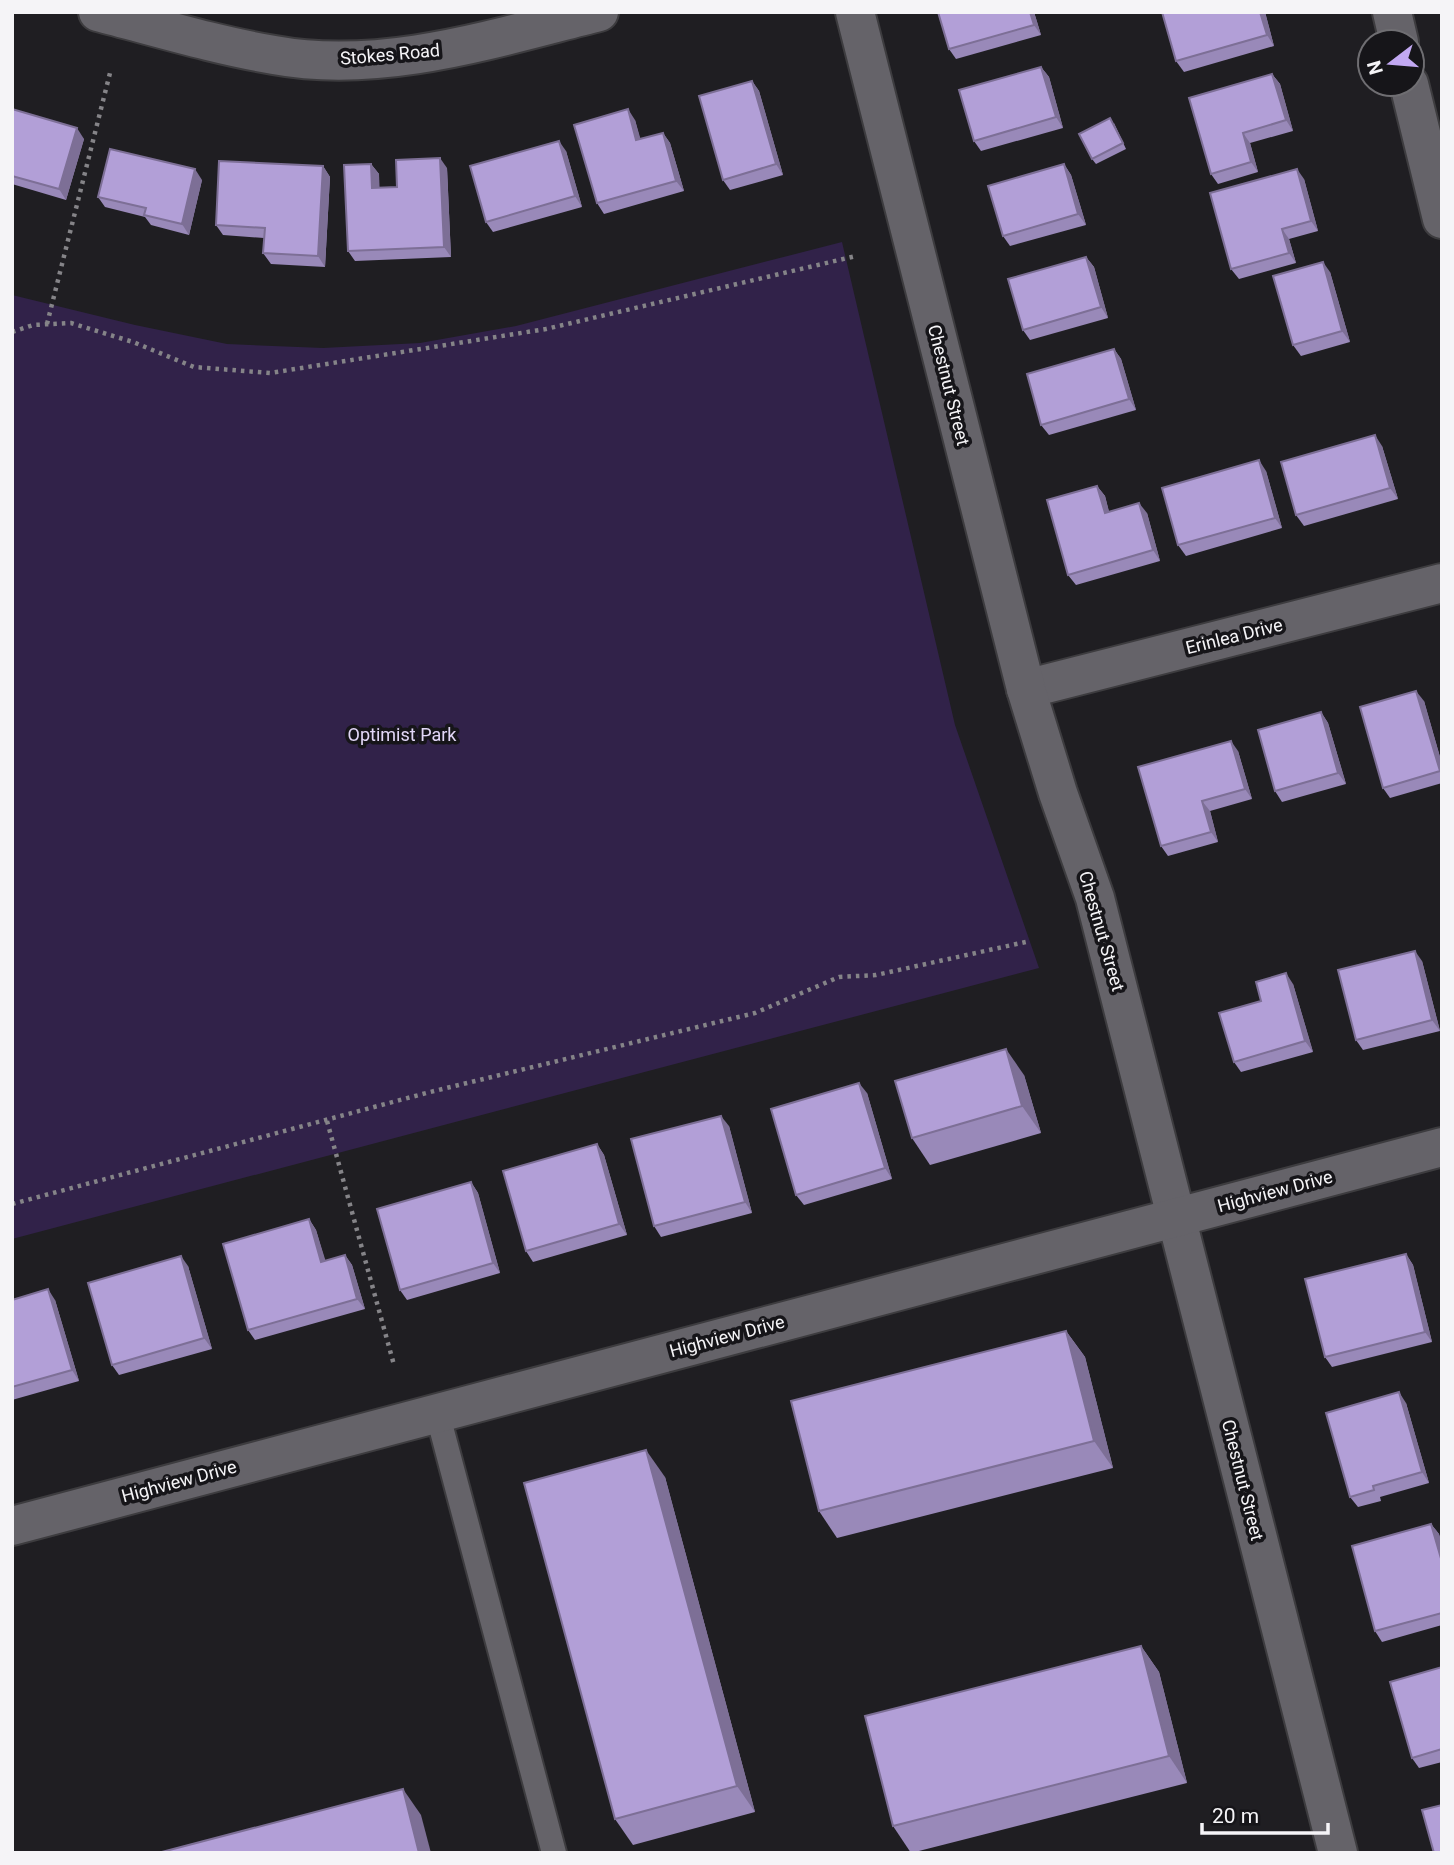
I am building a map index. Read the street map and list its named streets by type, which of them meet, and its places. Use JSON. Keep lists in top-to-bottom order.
{
  "streets": {
    "street": [
      "Stokes Road",
      "Chestnut Street",
      "Erinlea Drive",
      "Highview Drive"
    ]
  },
  "crossings": [
    ["Chestnut Street", "Erinlea Drive"],
    ["Chestnut Street", "Highview Drive"]
  ],
  "parks": ["Optimist Park"],
  "scale_bar": "20 m",
  "north": "left"
}
